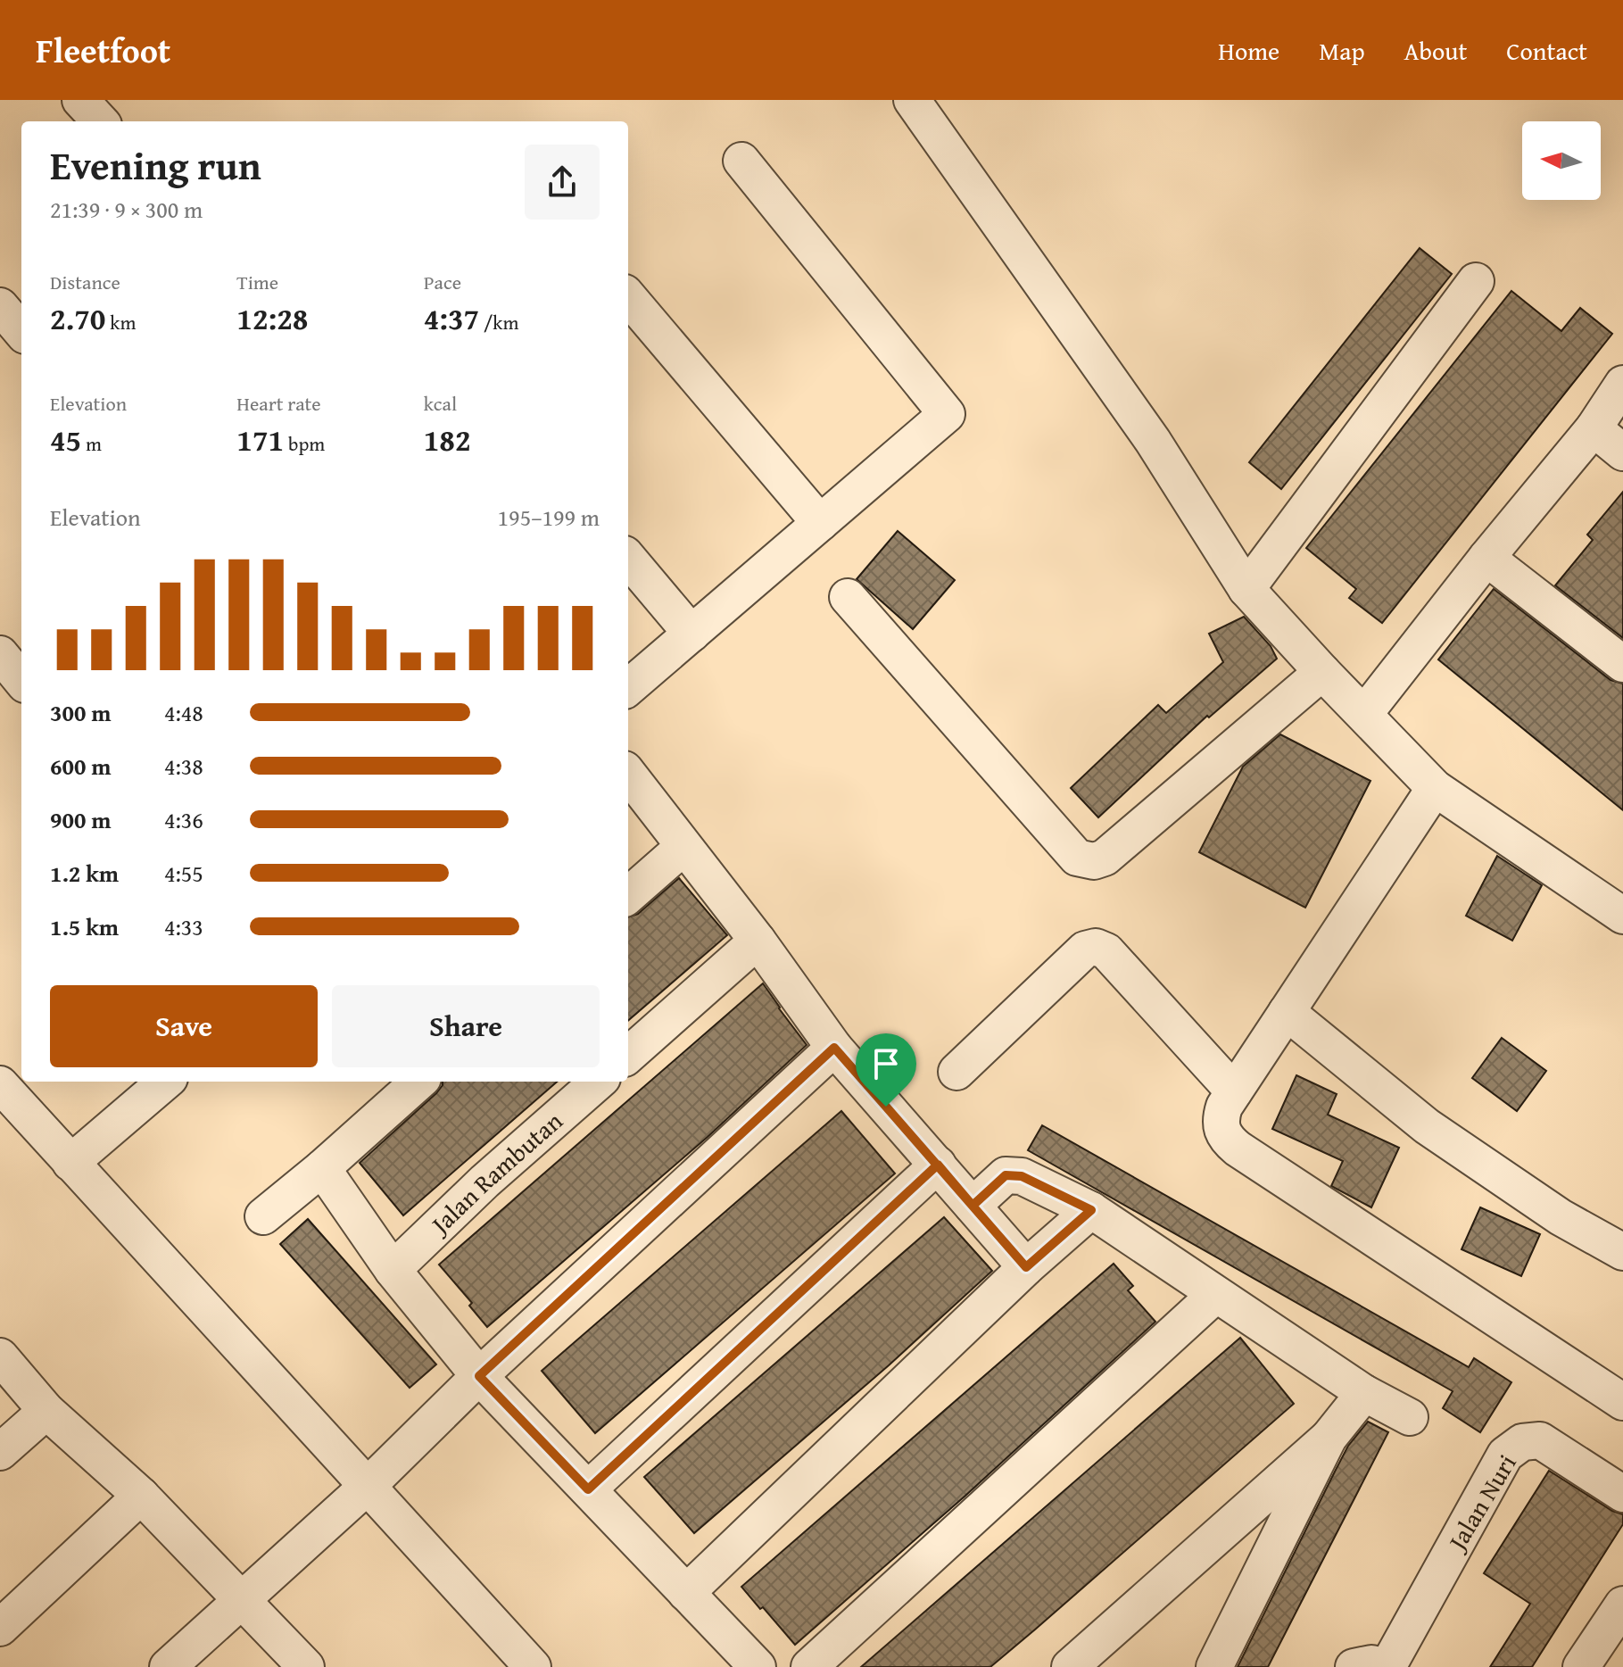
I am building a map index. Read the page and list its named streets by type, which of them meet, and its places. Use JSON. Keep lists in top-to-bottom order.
{
  "streets": {
    "street": ["Jalan Rambutan", "Jalan Nuri"]
  },
  "north": "left",
  "page": {
    "header": "Fleetfoot",
    "nav": [
      "Home",
      "Map",
      "About",
      "Contact"
    ],
    "heading": ["Evening run", "21:39 · 9 × 300 m"],
    "stats": [
      ["Distance", "2.70 km"],
      ["Time", "12:28"],
      ["Pace", "4:37 /km"],
      ["Elevation", "45 m"],
      ["Heart rate", "171 bpm"],
      ["kcal", "182"]
    ],
    "chart": ["Elevation", "195–199 m"],
    "list": [
      {
        "name": "300 m",
        "note": "4:48"
      },
      {
        "name": "600 m",
        "note": "4:38"
      },
      {
        "name": "900 m",
        "note": "4:36"
      },
      {
        "name": "1.2 km",
        "note": "4:55"
      },
      {
        "name": "1.5 km",
        "note": "4:33"
      }
    ],
    "buttons": ["Save", "Share"]
  }
}
